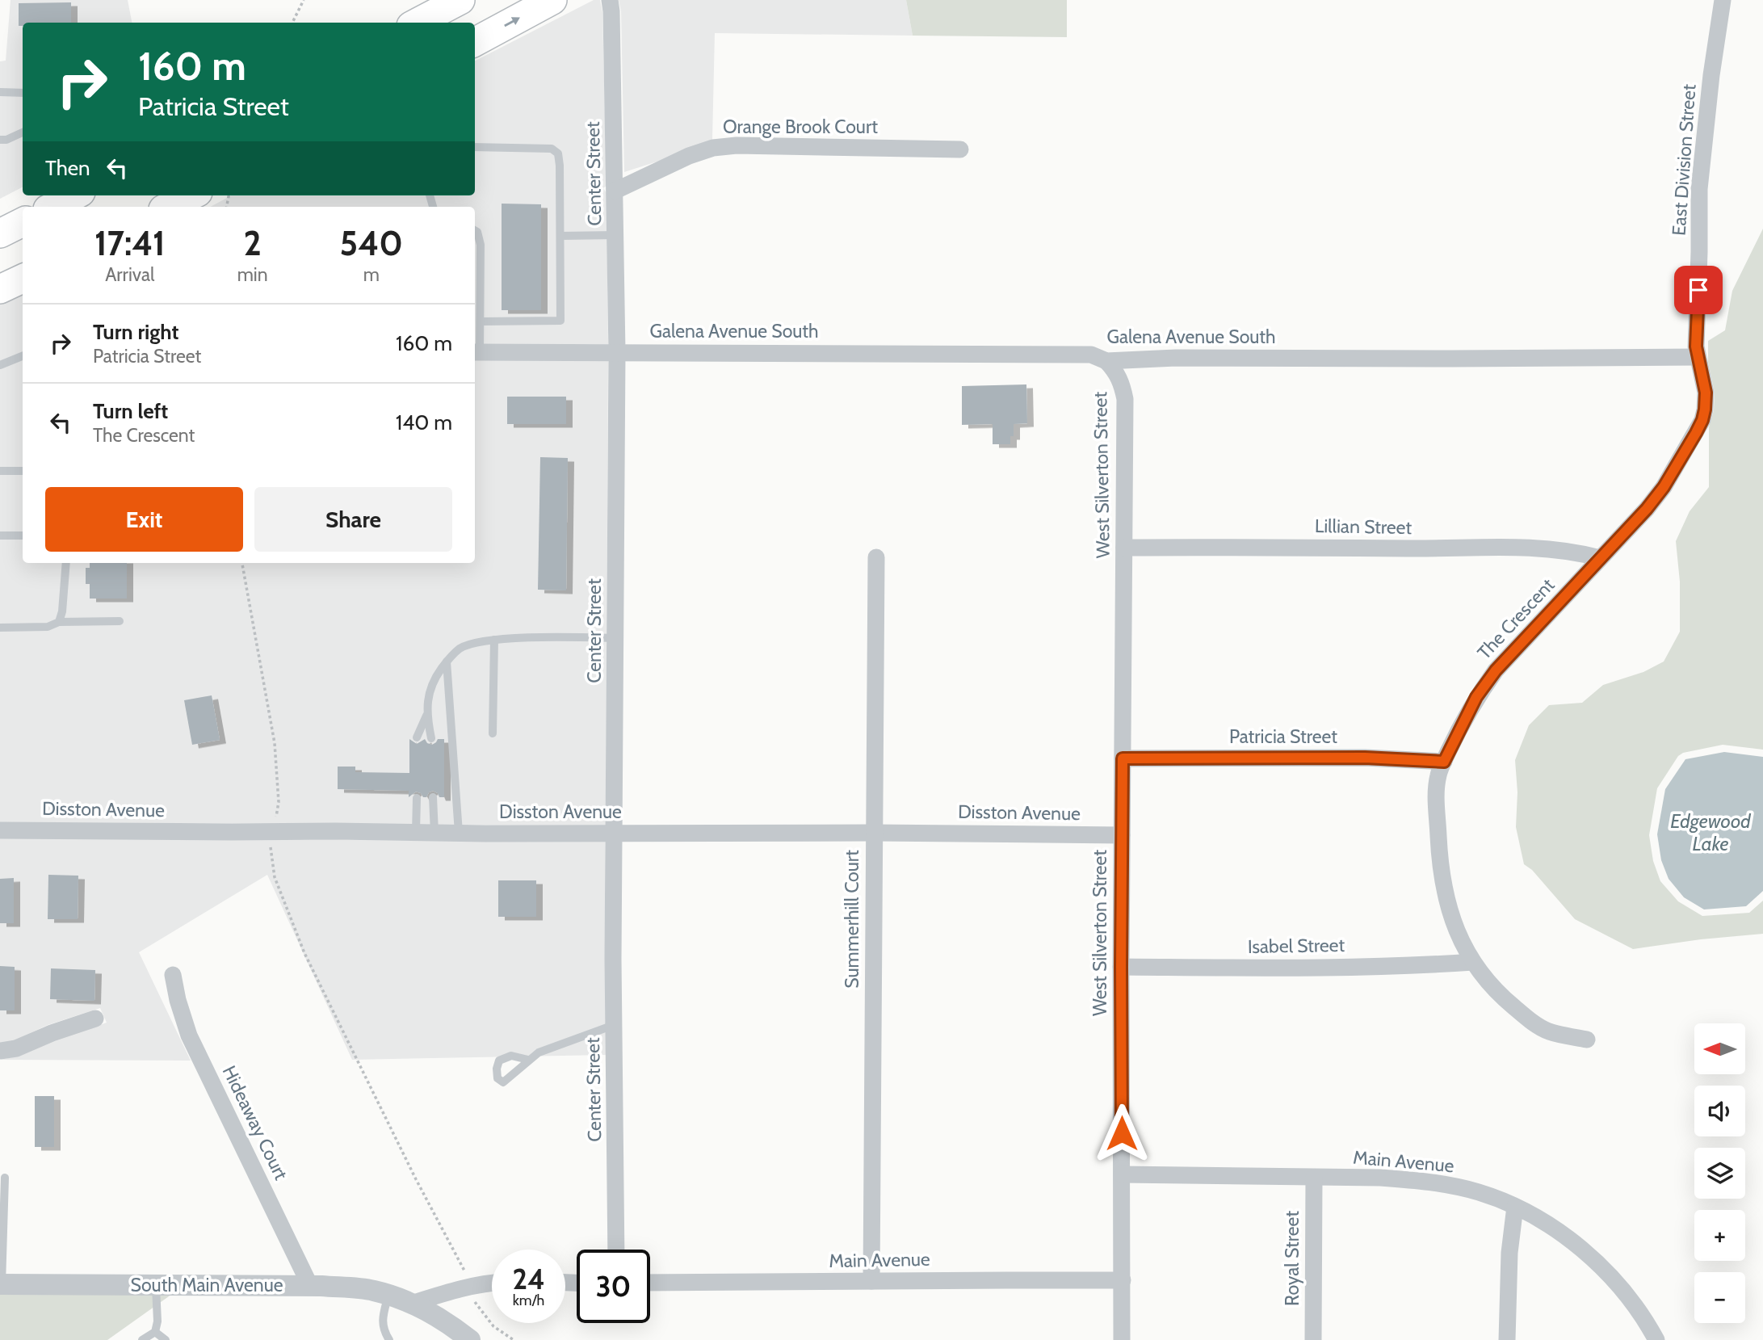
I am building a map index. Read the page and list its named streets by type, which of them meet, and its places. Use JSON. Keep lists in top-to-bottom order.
{
  "streets": {
    "street": [
      "Orange Brook Court",
      "East Division Street",
      "Center Street",
      "Galena Avenue South",
      "West Silverton Street",
      "Lillian Street",
      "The Crescent",
      "Patricia Street",
      "Disston Avenue",
      "Summerhill Court",
      "Isabel Street",
      "Hideaway Court",
      "Main Avenue",
      "Royal Street",
      "South Main Avenue"
    ]
  },
  "crossings": [
    ["Orange Brook Court", "Center Street"],
    ["East Division Street", "Galena Avenue South"],
    ["East Division Street", "The Crescent"],
    ["Center Street", "Galena Avenue South"],
    ["Center Street", "Disston Avenue"],
    ["Galena Avenue South", "West Silverton Street"],
    ["Galena Avenue South", "The Crescent"],
    ["West Silverton Street", "Lillian Street"],
    ["West Silverton Street", "Patricia Street"],
    ["West Silverton Street", "Disston Avenue"],
    ["West Silverton Street", "Isabel Street"],
    ["West Silverton Street", "Main Avenue"],
    ["Lillian Street", "The Crescent"],
    ["The Crescent", "Patricia Street"],
    ["The Crescent", "Isabel Street"],
    ["Disston Avenue", "Summerhill Court"],
    ["Summerhill Court", "Main Avenue"],
    ["Hideaway Court", "South Main Avenue"],
    ["Main Avenue", "Royal Street"]
  ],
  "water": ["Edgewood Lake"],
  "north": "left",
  "page": {
    "turn": ["160 m", "Patricia Street"],
    "then": "Then",
    "eta": [
      "17:41",
      "Arrival",
      "2",
      "min",
      "540",
      "m"
    ],
    "list": [
      {
        "name": "Turn right",
        "note": "Patricia Street",
        "value": "160 m"
      },
      {
        "name": "Turn left",
        "note": "The Crescent",
        "value": "140 m"
      }
    ],
    "buttons": ["Exit", "Share"],
    "map_buttons": ["+", "−"],
    "speed": "24 km/h",
    "limit": "30"
  }
}
